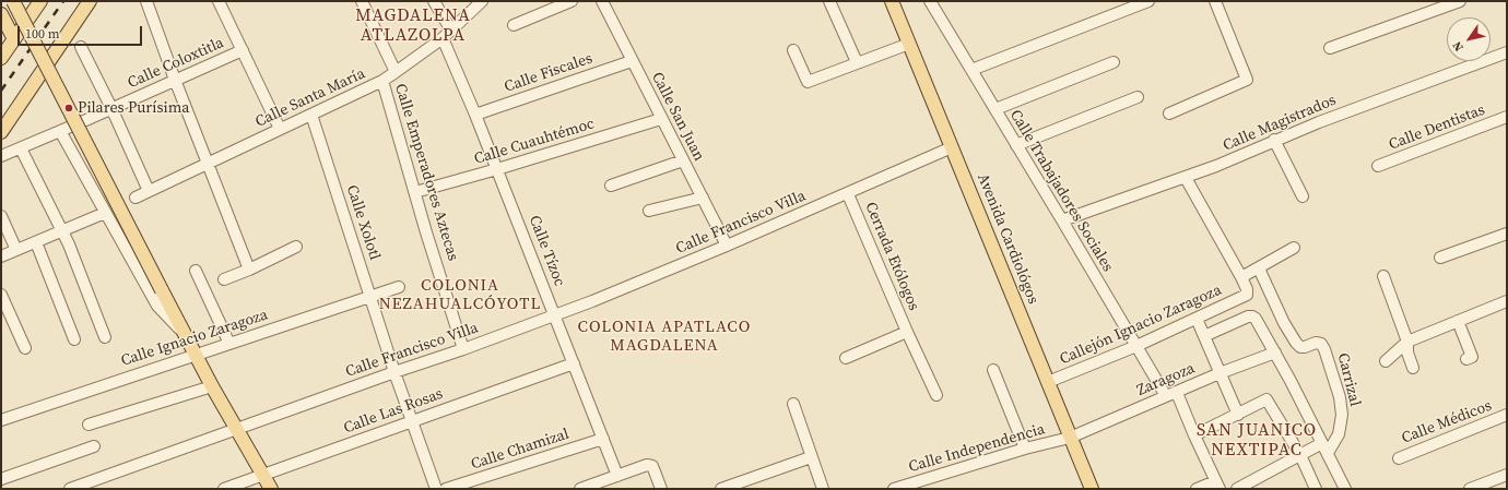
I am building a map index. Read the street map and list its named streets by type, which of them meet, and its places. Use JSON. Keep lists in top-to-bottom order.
{
  "streets": {
    "main road": ["Avenida Cardiológos"],
    "street": [
      "Calle Coloxtitla",
      "Calle Fiscales",
      "Calle Santa María",
      "Calle San Juan",
      "Calle Magistrados",
      "Calle Dentistas",
      "Calle Cuauhtémoc",
      "Calle Emperadores Aztecas",
      "Calle Trabajadores Sociales",
      "Calle Xolotl",
      "Calle Francisco Villa",
      "Calle Tízoc",
      "Cerrada Etólogos",
      "Callejón Ignacio Zaragoza",
      "Calle Ignacio Zaragoza",
      "Zaragoza",
      "Carrizal",
      "Calle Las Rosas",
      "Calle Médicos",
      "Calle Independencia",
      "Calle Chamizal"
    ]
  },
  "crossings": [
    ["Calle Fiscales", "Calle San Juan"],
    ["Calle Fiscales", "Calle Tízoc"],
    ["Calle Santa María", "Calle Emperadores Aztecas"],
    ["Calle Santa María", "Calle Xolotl"],
    ["Calle Santa María", "Calle Tízoc"],
    ["Calle San Juan", "Calle Cuauhtémoc"],
    ["Calle San Juan", "Calle Francisco Villa"],
    ["Calle Magistrados", "Calle Trabajadores Sociales"],
    ["Calle Cuauhtémoc", "Calle Emperadores Aztecas"],
    ["Calle Cuauhtémoc", "Calle Tízoc"],
    ["Calle Emperadores Aztecas", "Calle Francisco Villa"],
    ["Calle Trabajadores Sociales", "Callejón Ignacio Zaragoza"],
    ["Calle Trabajadores Sociales", "Zaragoza"],
    ["Calle Xolotl", "Calle Francisco Villa"],
    ["Calle Xolotl", "Calle Ignacio Zaragoza"],
    ["Calle Xolotl", "Calle Las Rosas"],
    ["Calle Francisco Villa", "Avenida Cardiológos"],
    ["Calle Francisco Villa", "Calle Tízoc"],
    ["Calle Francisco Villa", "Cerrada Etólogos"],
    ["Avenida Cardiológos", "Callejón Ignacio Zaragoza"],
    ["Avenida Cardiológos", "Zaragoza"],
    ["Avenida Cardiológos", "Calle Independencia"],
    ["Calle Tízoc", "Calle Las Rosas"],
    ["Calle Tízoc", "Calle Chamizal"],
    ["Zaragoza", "Calle Independencia"]
  ],
  "districts": [
    "MAGDALENA ATLAZOLPA",
    "COLONIA NEZAHUALCÓYOTL",
    "COLONIA APATLACO MAGDALENA",
    "SAN JUANICO NEXTIPAC"
  ],
  "places": ["Pilares Purísima"],
  "scale_bar": "100 m",
  "north": "bottom left"
}
